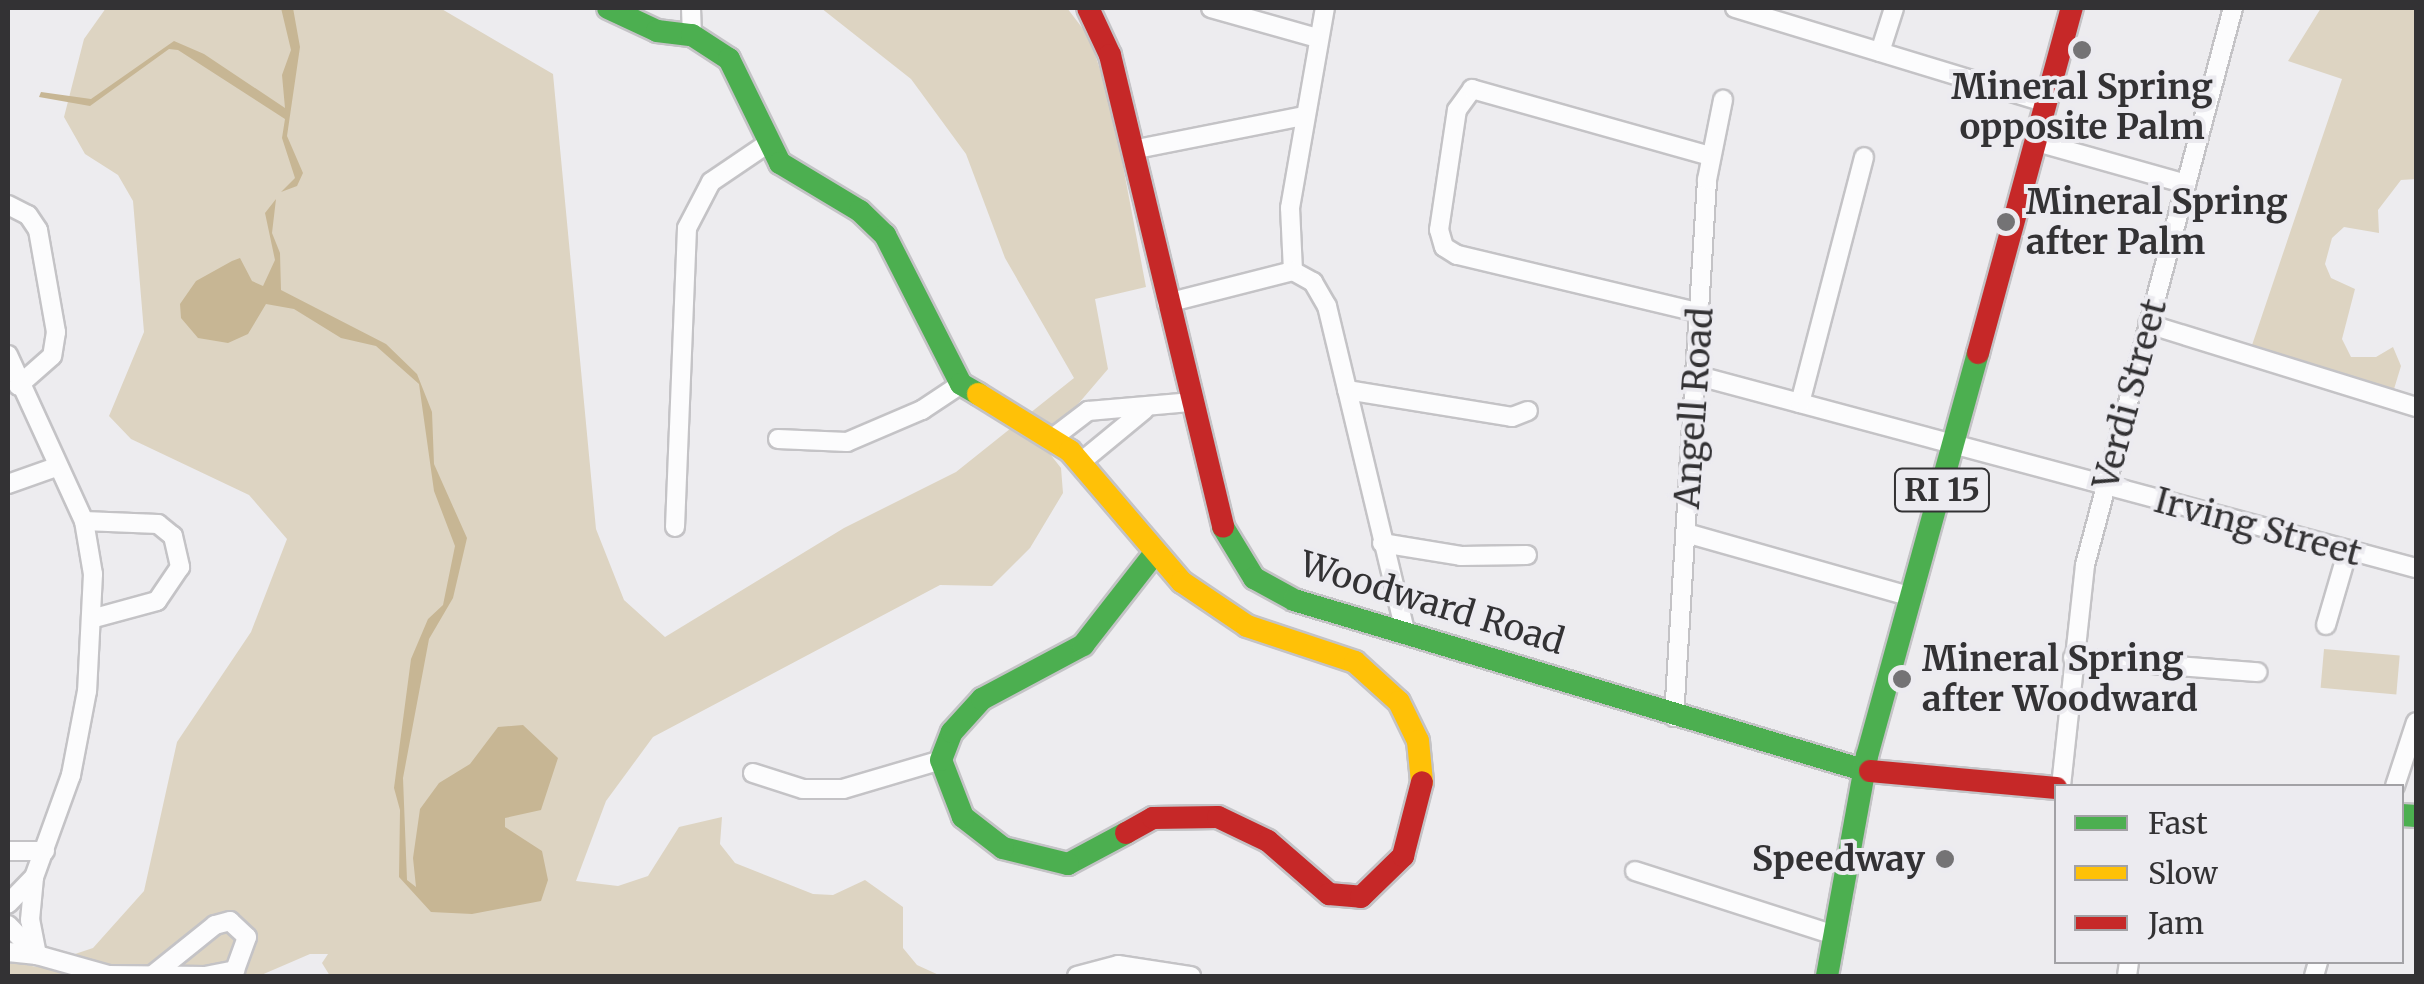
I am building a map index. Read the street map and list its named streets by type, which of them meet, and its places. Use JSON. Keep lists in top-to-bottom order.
{
  "streets": {
    "street": [
      "Verdi Street",
      "Angell Road",
      "RI 15",
      "Irving Street",
      "Woodward Road"
    ]
  },
  "crossings": [
    ["Verdi Street", "Irving Street"],
    ["Angell Road", "Irving Street"],
    ["Angell Road", "Woodward Road"],
    ["RI 15", "Irving Street"],
    ["RI 15", "Woodward Road"]
  ],
  "places": [
    "Mineral Spring opposite Palm",
    "Mineral Spring after Palm",
    "Mineral Spring after Woodward",
    "Speedway"
  ],
  "legend": ["Fast", "Slow", "Jam"]
}
